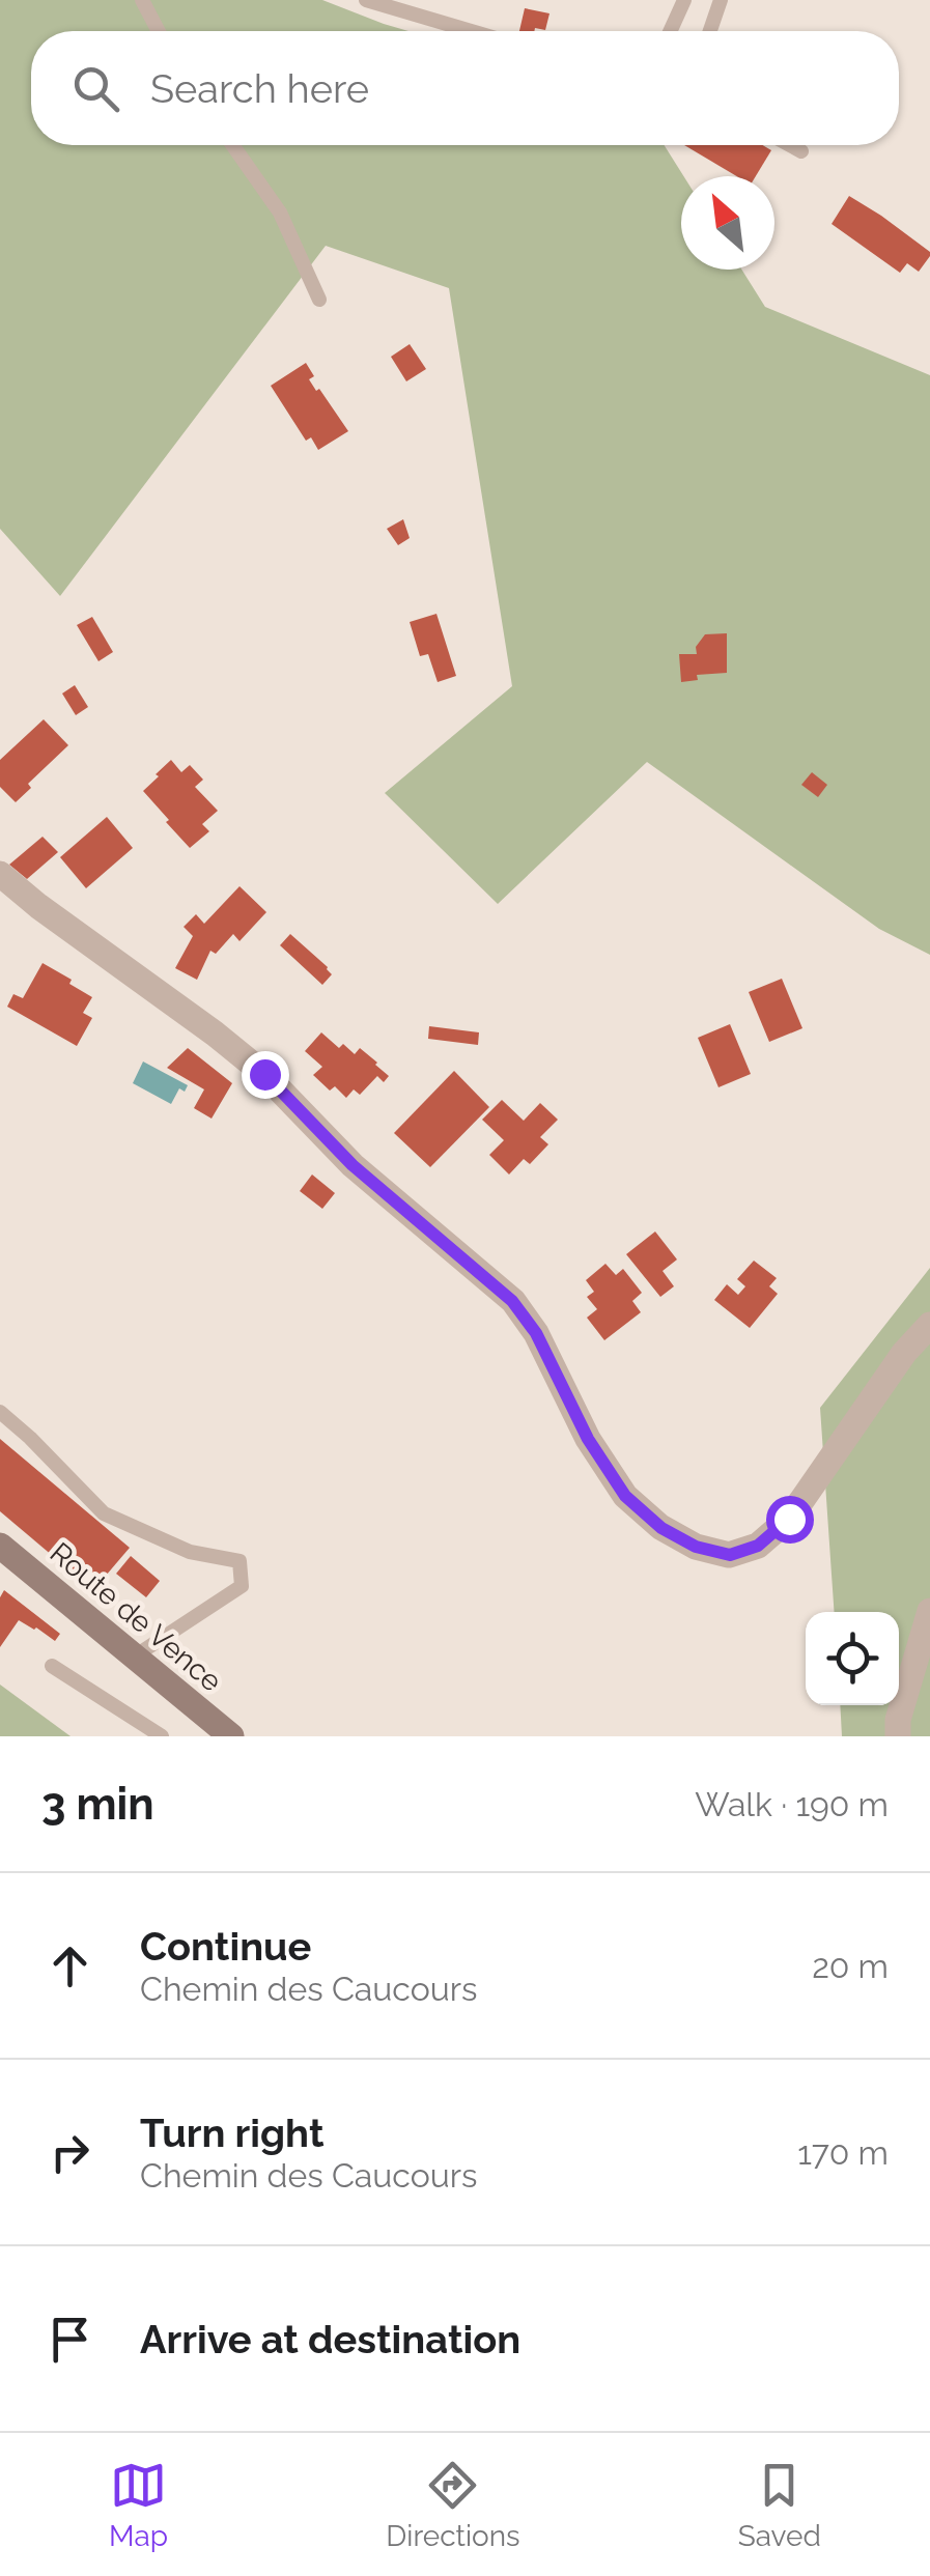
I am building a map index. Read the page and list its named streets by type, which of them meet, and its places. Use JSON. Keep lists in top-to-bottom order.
{
  "streets": {
    "main road": ["Route de Vence"]
  },
  "north": "top left",
  "page": {
    "search": "Search here",
    "heading": ["3 min", "Walk · 190 m"],
    "list": [
      ["Continue", "Chemin des Caucours", "20 m"],
      ["Turn right", "Chemin des Caucours", "170 m"],
      "Arrive at destination"
    ],
    "nav": ["Map", "Directions", "Saved"]
  }
}
